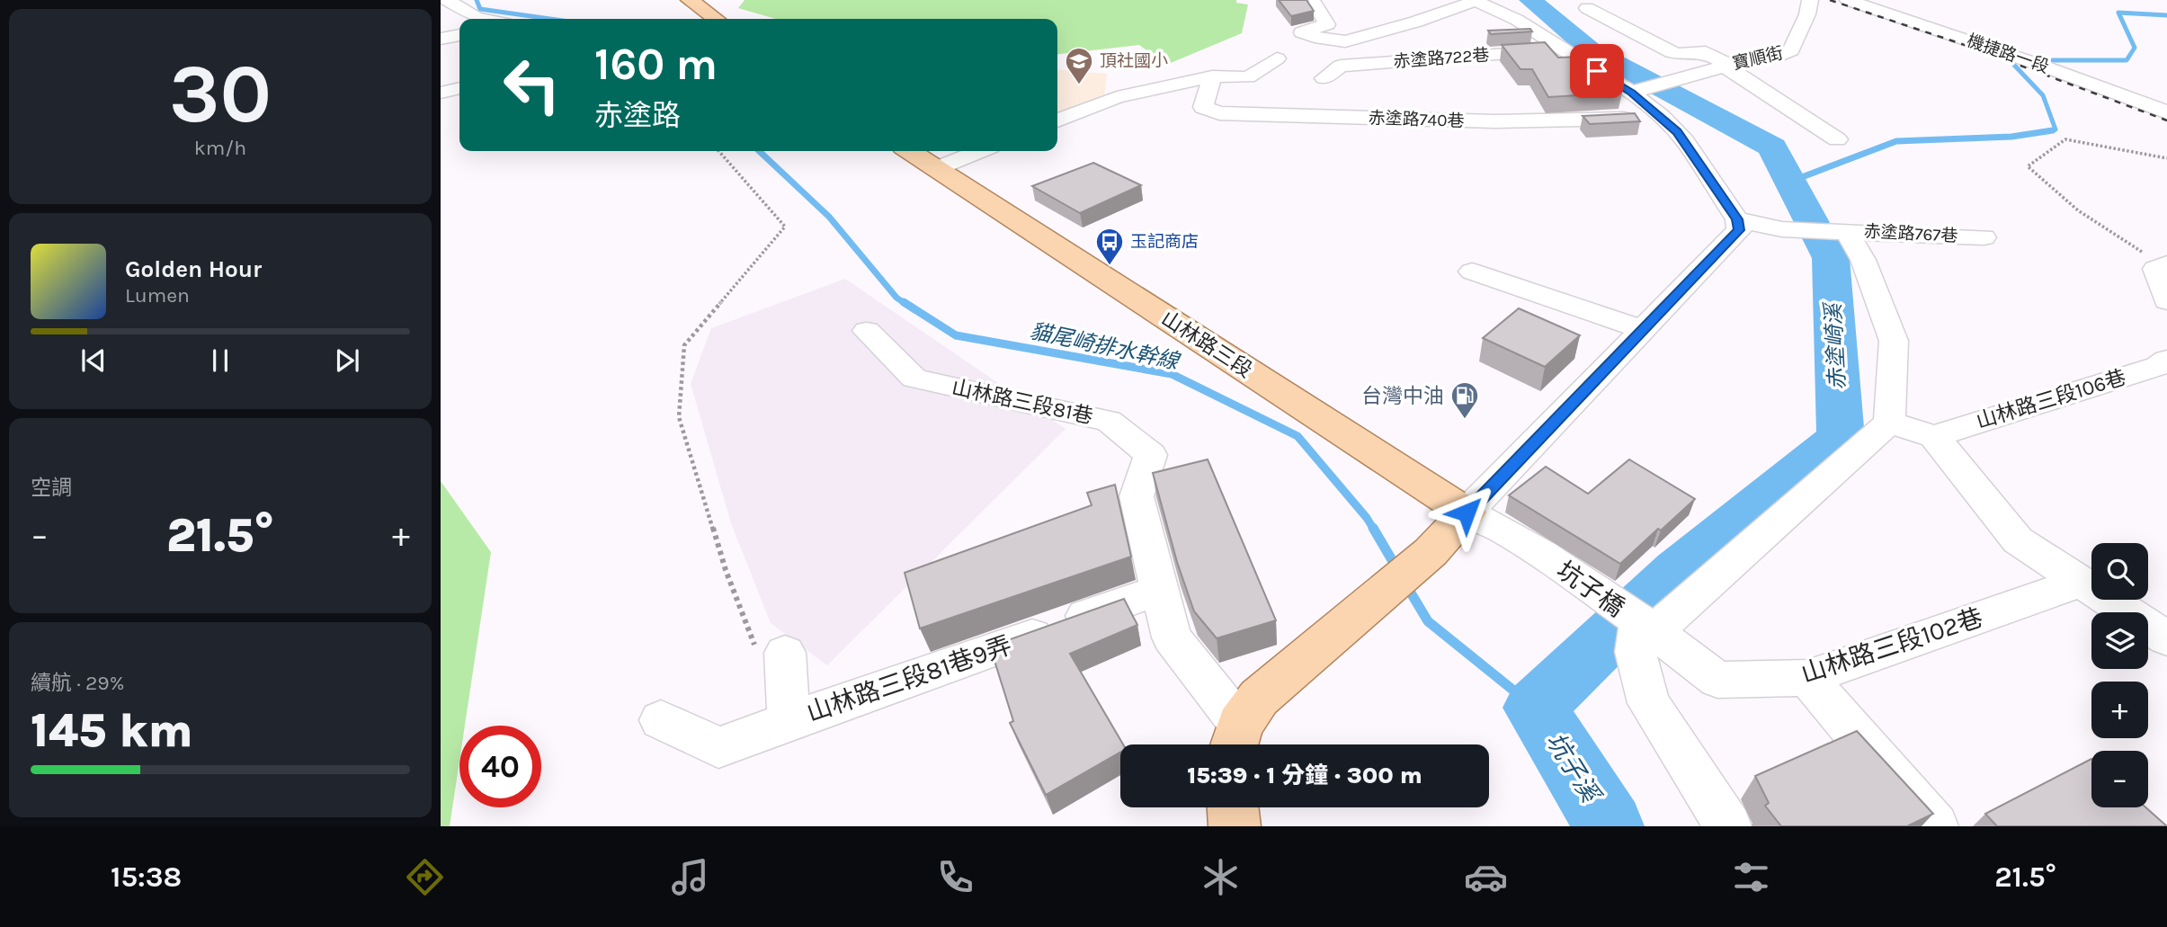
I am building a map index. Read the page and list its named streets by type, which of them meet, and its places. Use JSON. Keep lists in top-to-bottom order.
{
  "streets": {
    "main road": ["山林路三段"],
    "street": [
      "機捷路一段",
      "赤塗路722巷",
      "寶順街",
      "赤塗路740巷",
      "赤塗路767巷",
      "山林路三段106巷",
      "山林路三段81巷",
      "坑子橋",
      "山林路三段102巷",
      "山林路三段81巷9弄"
    ]
  },
  "crossings": [
    ["山林路三段", "坑子橋"],
    ["山林路三段81巷", "山林路三段81巷9弄"],
    ["坑子橋", "山林路三段102巷"]
  ],
  "water": ["貓尾崎排水幹線", "赤塗崎溪", "坑子溪"],
  "places": {
    "school or university": ["頂社國小"],
    "bus stop": ["玉記商店"],
    "fuel station": ["台灣中油"]
  },
  "page": {
    "tile": [
      ["30", "km/h"],
      "空調",
      ["續航 · 29%", "145 km"]
    ],
    "turn": ["160 m", "赤塗路"],
    "song": ["Golden Hour", "Lumen"],
    "heat": ["−", "21.5°", "+"],
    "map_buttons": ["+", "−"],
    "limit": "40",
    "trip": "15:39 · 1 分鐘 · 300 m",
    "tabs": ["15:38", "21.5°"]
  }
}
